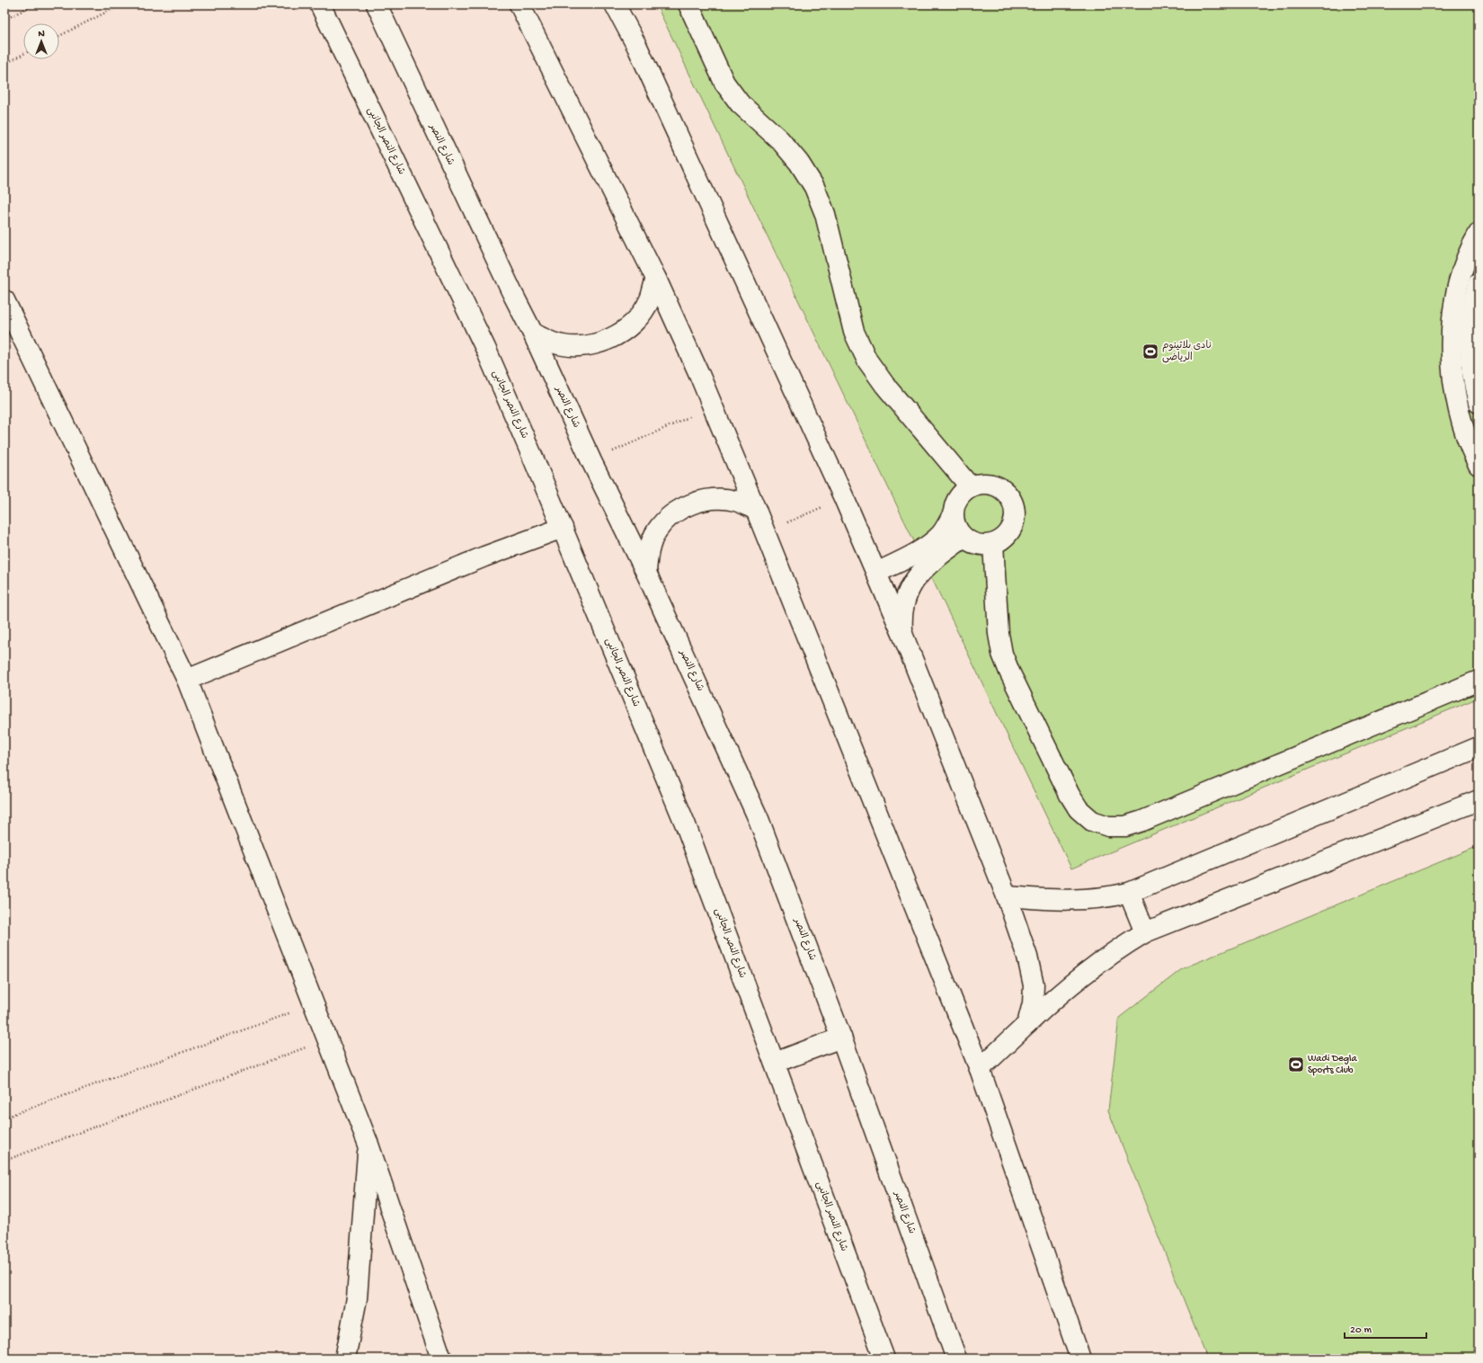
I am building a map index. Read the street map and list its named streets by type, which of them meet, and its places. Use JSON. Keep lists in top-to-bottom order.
{
  "streets": {
    "main road": ["شارع النصر الجانبى", "شارع النصر"]
  },
  "places": {
    "sports": ["نادى بلاتينوم الرياضى", "Wadi Degla Sports Club"]
  },
  "scale_bar": "20 m",
  "north": "top"
}
